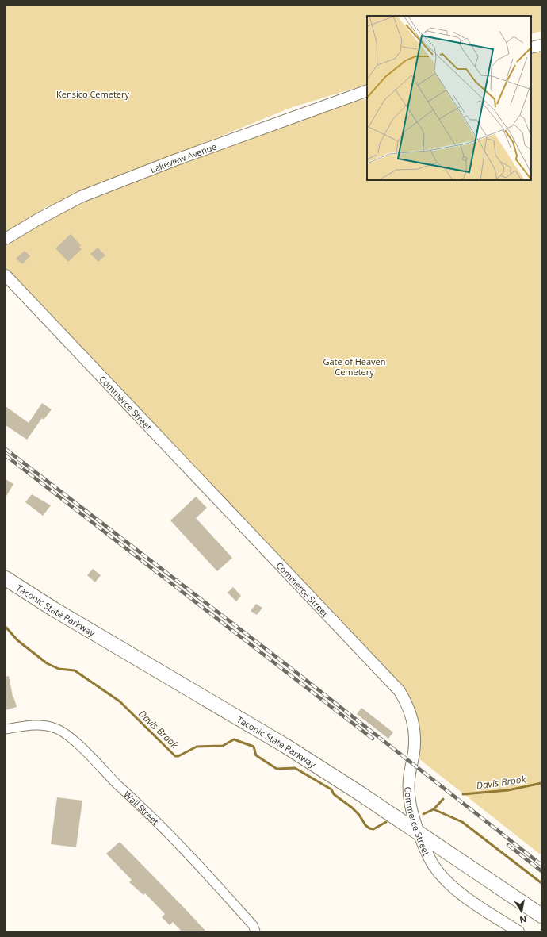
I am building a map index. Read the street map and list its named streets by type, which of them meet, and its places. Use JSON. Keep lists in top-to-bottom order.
{
  "streets": {
    "highway": ["Taconic State Parkway"],
    "street": ["Lakeview Avenue", "Commerce Street", "Wall Street"]
  },
  "crossings": [
    ["Commerce Street", "Taconic State Parkway"]
  ],
  "water": ["Davis Brook"],
  "parks": ["Kensico Cemetery", "Gate of Heaven Cemetery"],
  "north": "bottom"
}
